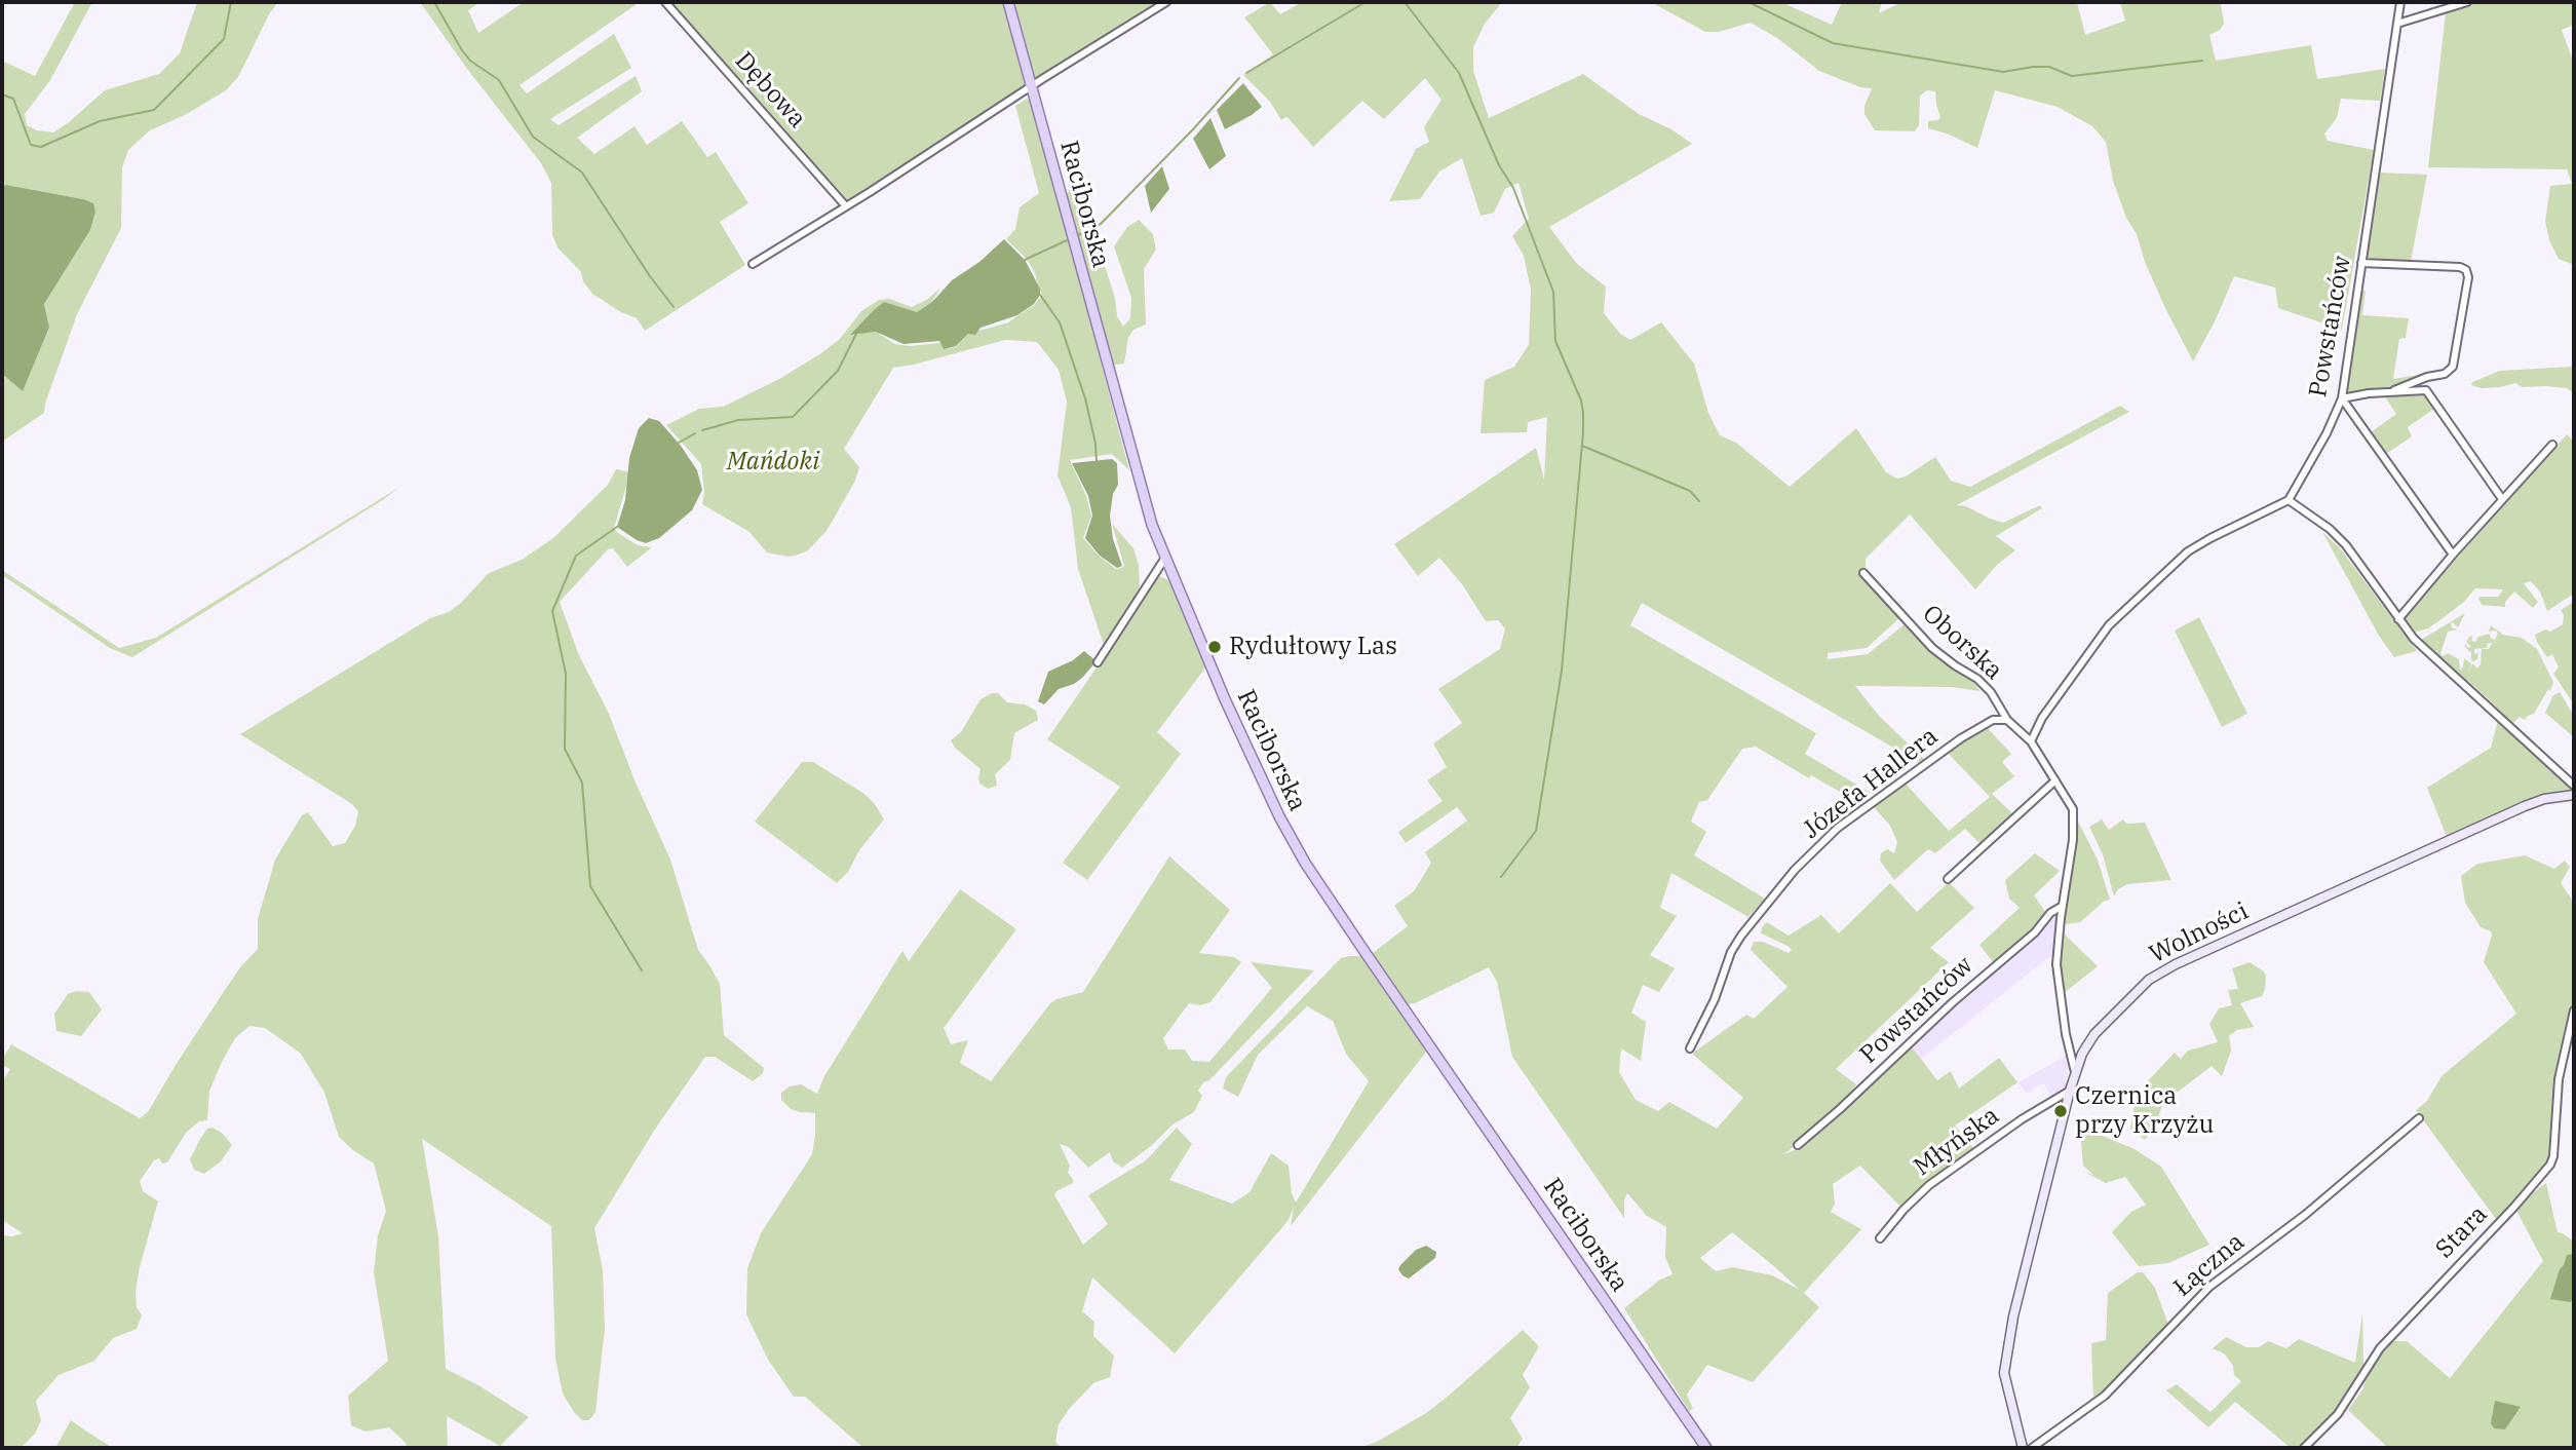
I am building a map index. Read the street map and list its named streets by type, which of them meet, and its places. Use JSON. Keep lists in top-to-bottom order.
{
  "streets": {
    "main road": ["Raciborska"],
    "street": [
      "Dębowa",
      "Powstańców",
      "Oborska",
      "Józefa Hallera",
      "Wolności",
      "Młyńska",
      "Stara",
      "Łączna"
    ]
  },
  "crossings": [
    ["Oborska", "Józefa Hallera"],
    ["Wolności", "Młyńska"]
  ],
  "parks": ["Mańdoki"],
  "places": ["Rydułtowy Las", "Czernica przy Krzyżu"]
}
